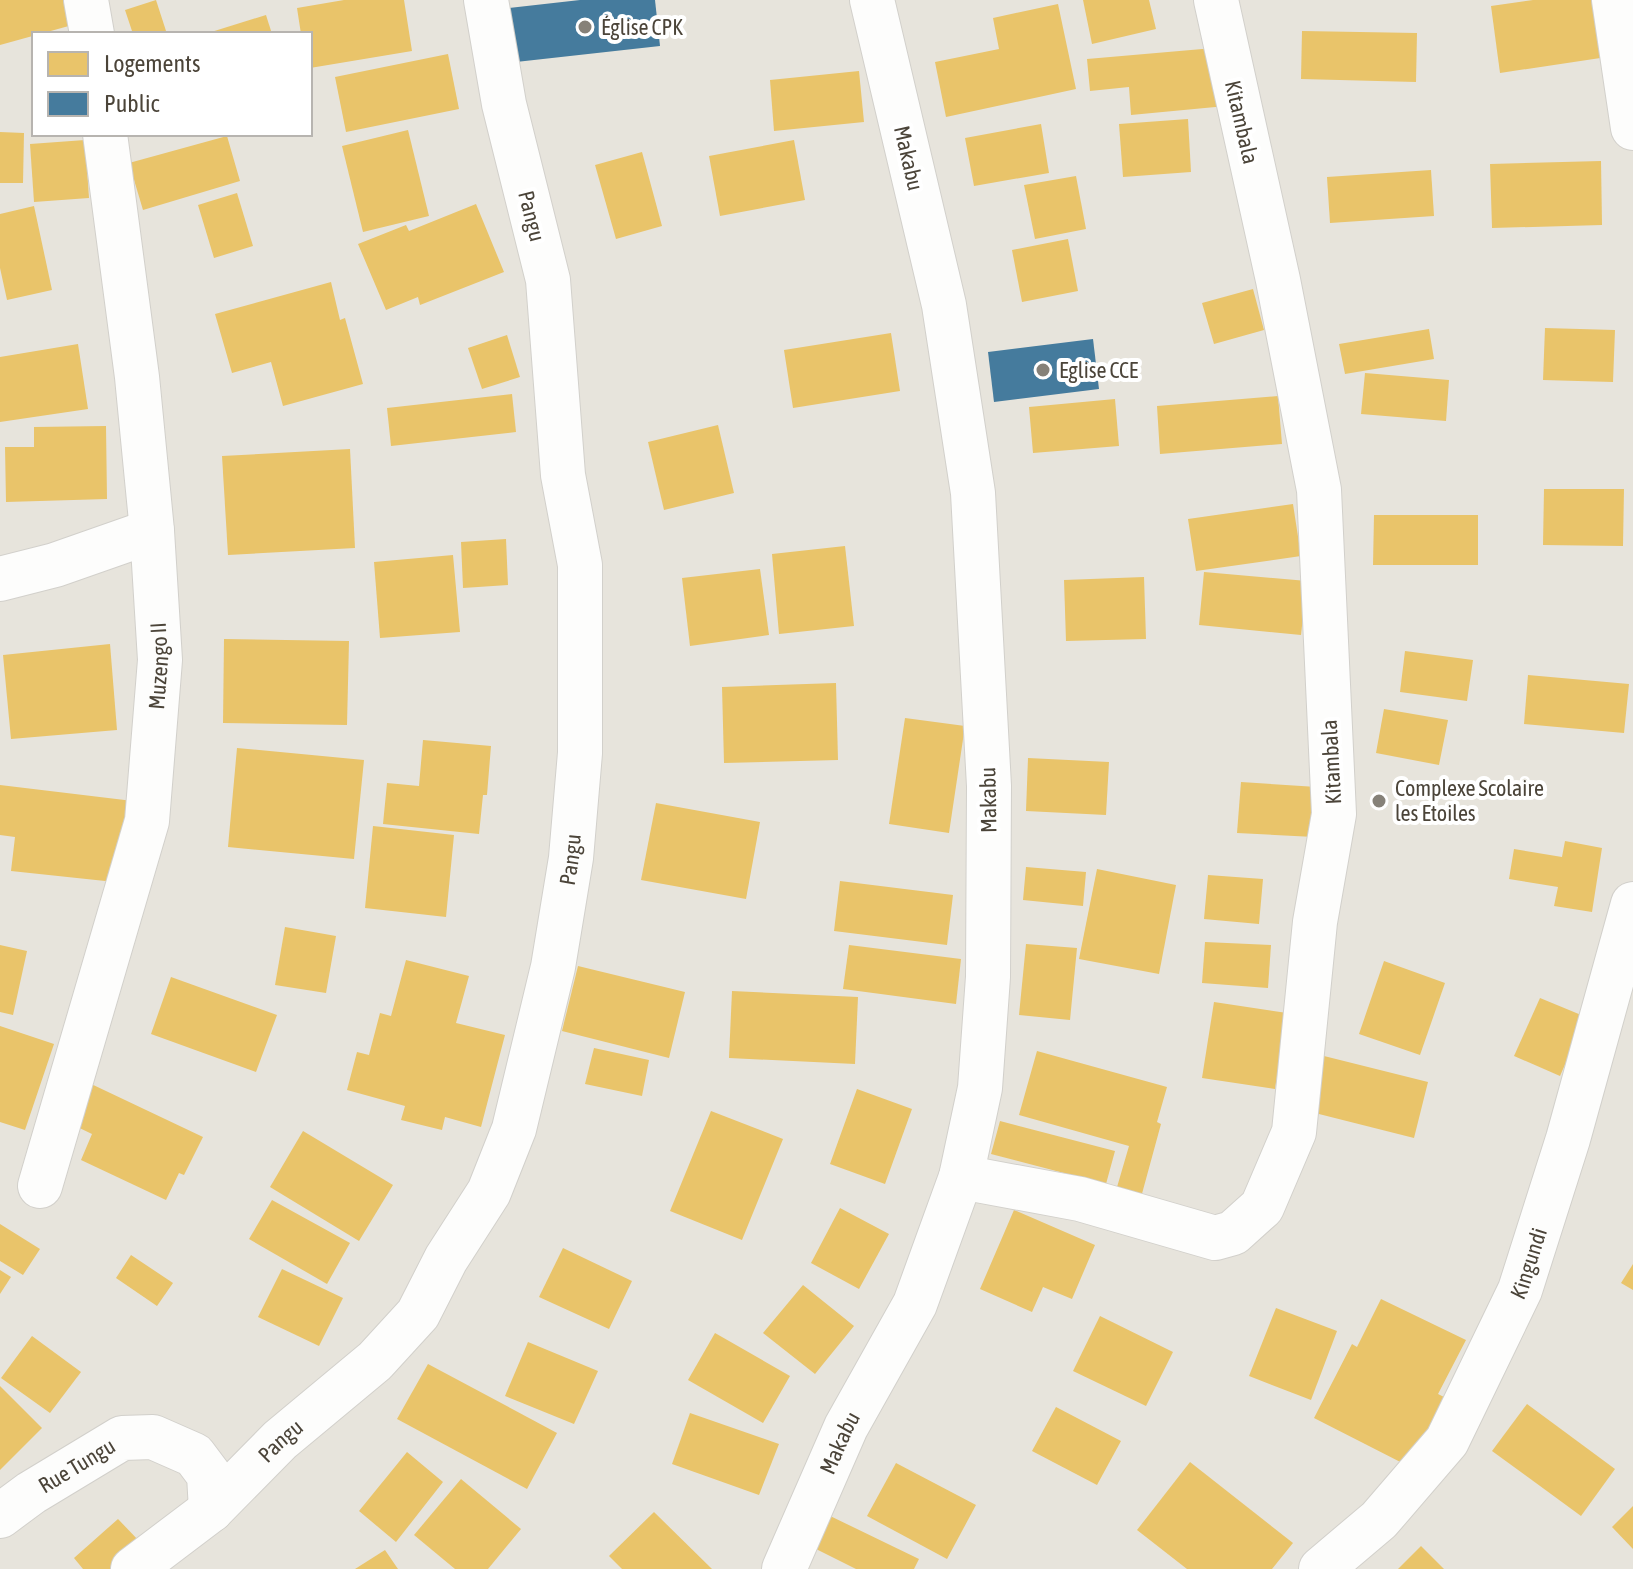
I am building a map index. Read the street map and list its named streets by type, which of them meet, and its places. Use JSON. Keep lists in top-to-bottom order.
{
  "streets": {
    "street": [
      "Kitambala",
      "Makabu",
      "Pangu",
      "Muzengo II",
      "Kingundi",
      "Rue Tungu"
    ]
  },
  "crossings": [
    ["Kitambala", "Makabu"],
    ["Pangu", "Rue Tungu"]
  ],
  "places": ["Église CPK", "Eglise CCE", "Complexe Scolaire les Etoiles"],
  "legend": ["Logements", "Public"]
}
